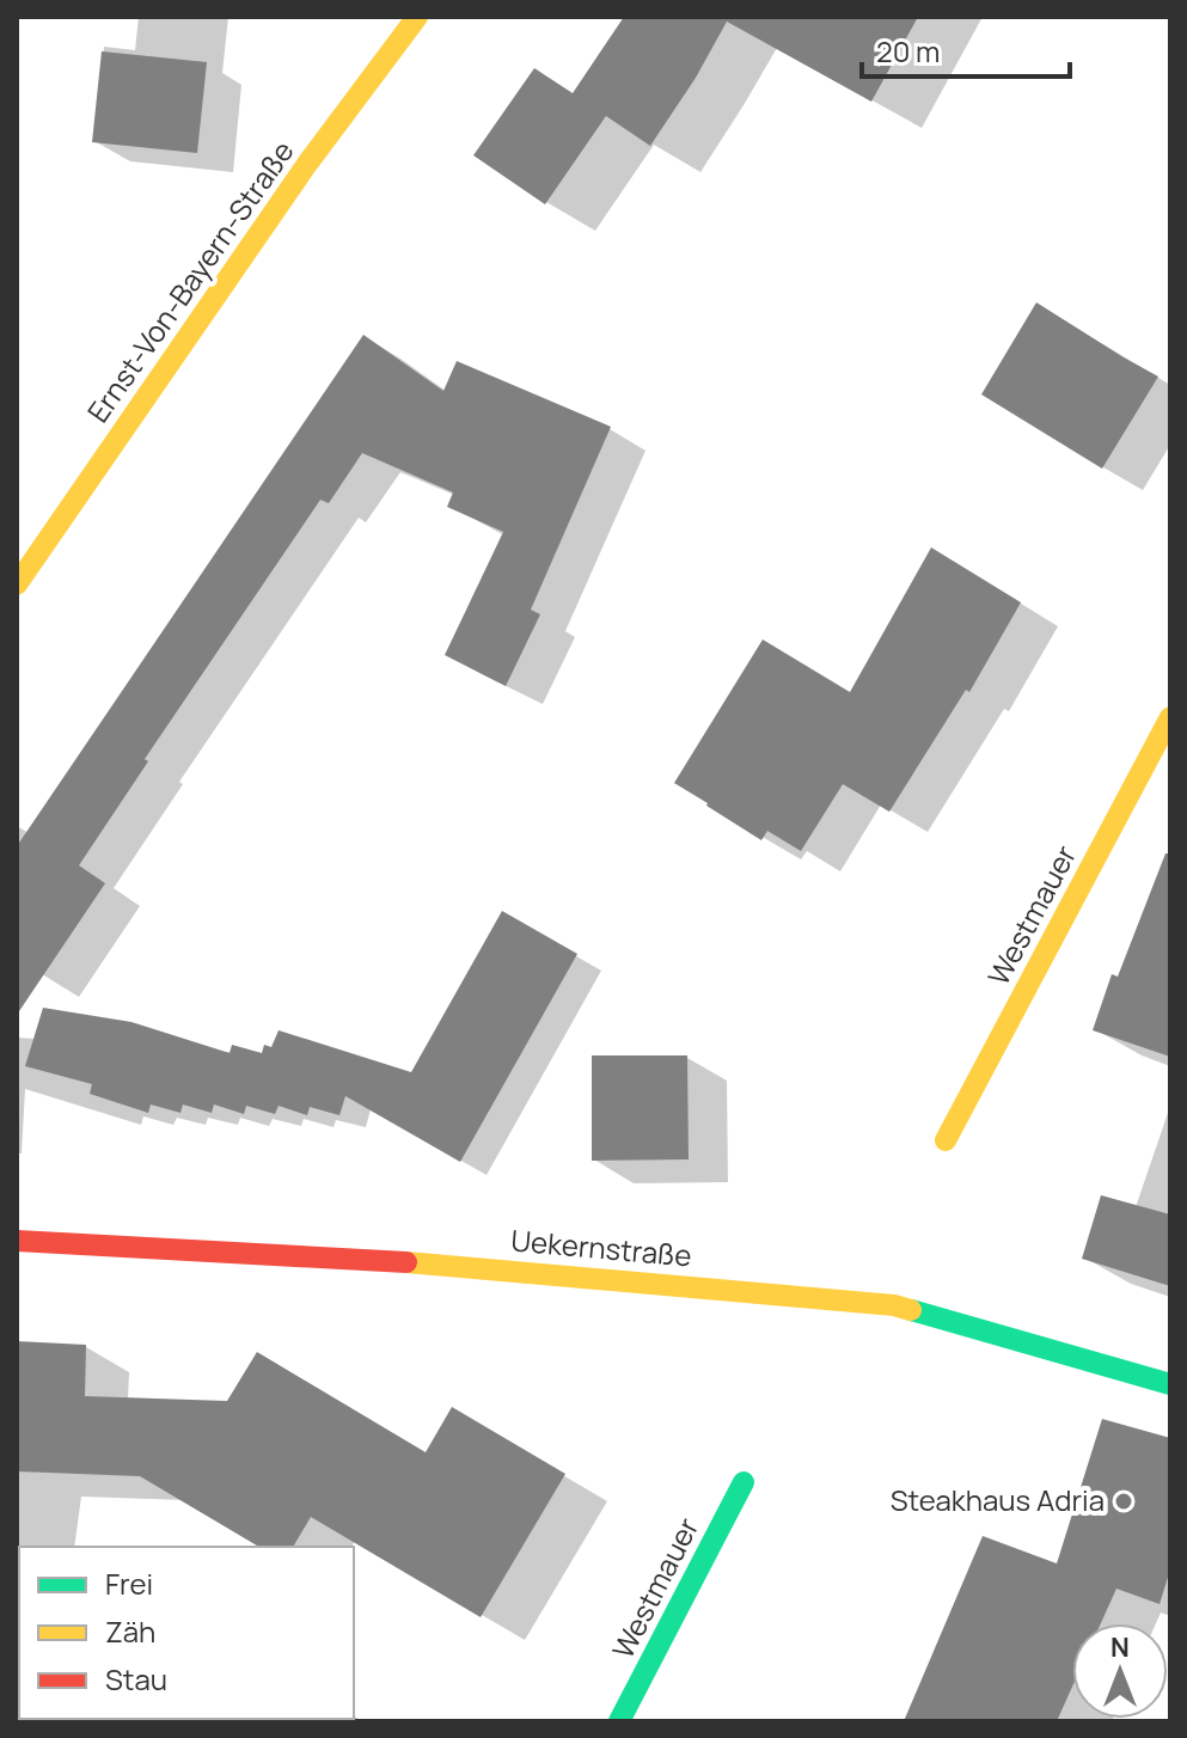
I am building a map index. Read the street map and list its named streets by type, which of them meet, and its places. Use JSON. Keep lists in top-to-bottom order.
{
  "streets": {
    "street": ["Ernst-Von-Bayern-Straße", "Westmauer", "Uekernstraße"]
  },
  "places": ["Steakhaus Adria"],
  "legend": ["Frei", "Zäh", "Stau"],
  "scale_bar": "20 m",
  "north": "top"
}
